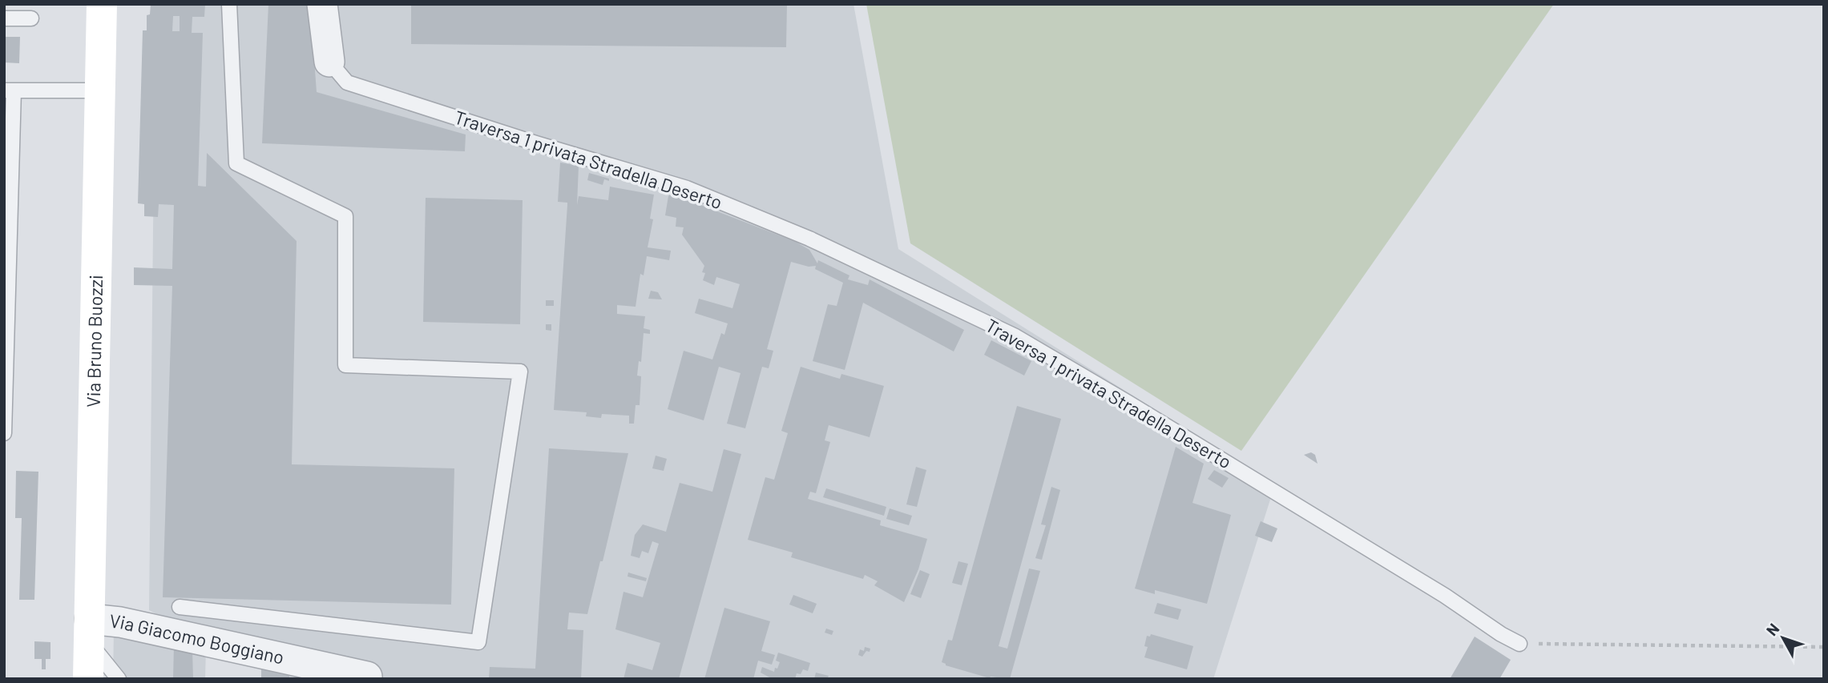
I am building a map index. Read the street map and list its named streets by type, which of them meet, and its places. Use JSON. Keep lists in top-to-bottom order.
{
  "streets": {
    "main road": ["Via Bruno Buozzi"],
    "street": ["Via Giacomo Boggiano"],
    "lane": ["Traversa 1 privata Stradella Deserto"]
  },
  "crossings": [
    ["Via Bruno Buozzi", "Via Giacomo Boggiano"]
  ],
  "north": "top left"
}
